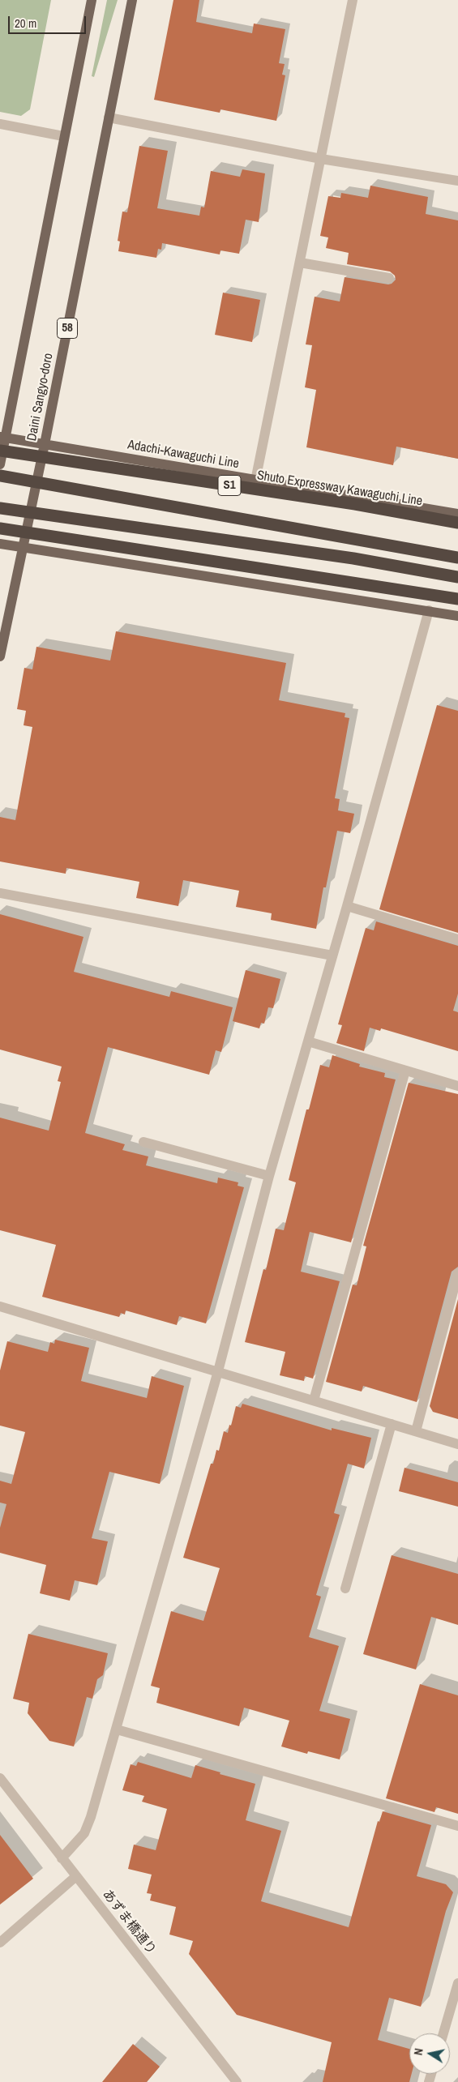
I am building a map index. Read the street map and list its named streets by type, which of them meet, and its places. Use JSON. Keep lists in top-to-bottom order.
{
  "streets": {
    "highway": ["S1", "Shuto Expressway Kawaguchi Line"],
    "main road": ["58", "Daini Sangyo-doro", "Adachi-Kawaguchi Line"],
    "street": ["あずま橋通り"]
  },
  "crossings": [
    ["Daini Sangyo-doro", "Adachi-Kawaguchi Line"]
  ],
  "scale_bar": "20 m",
  "north": "left"
}
